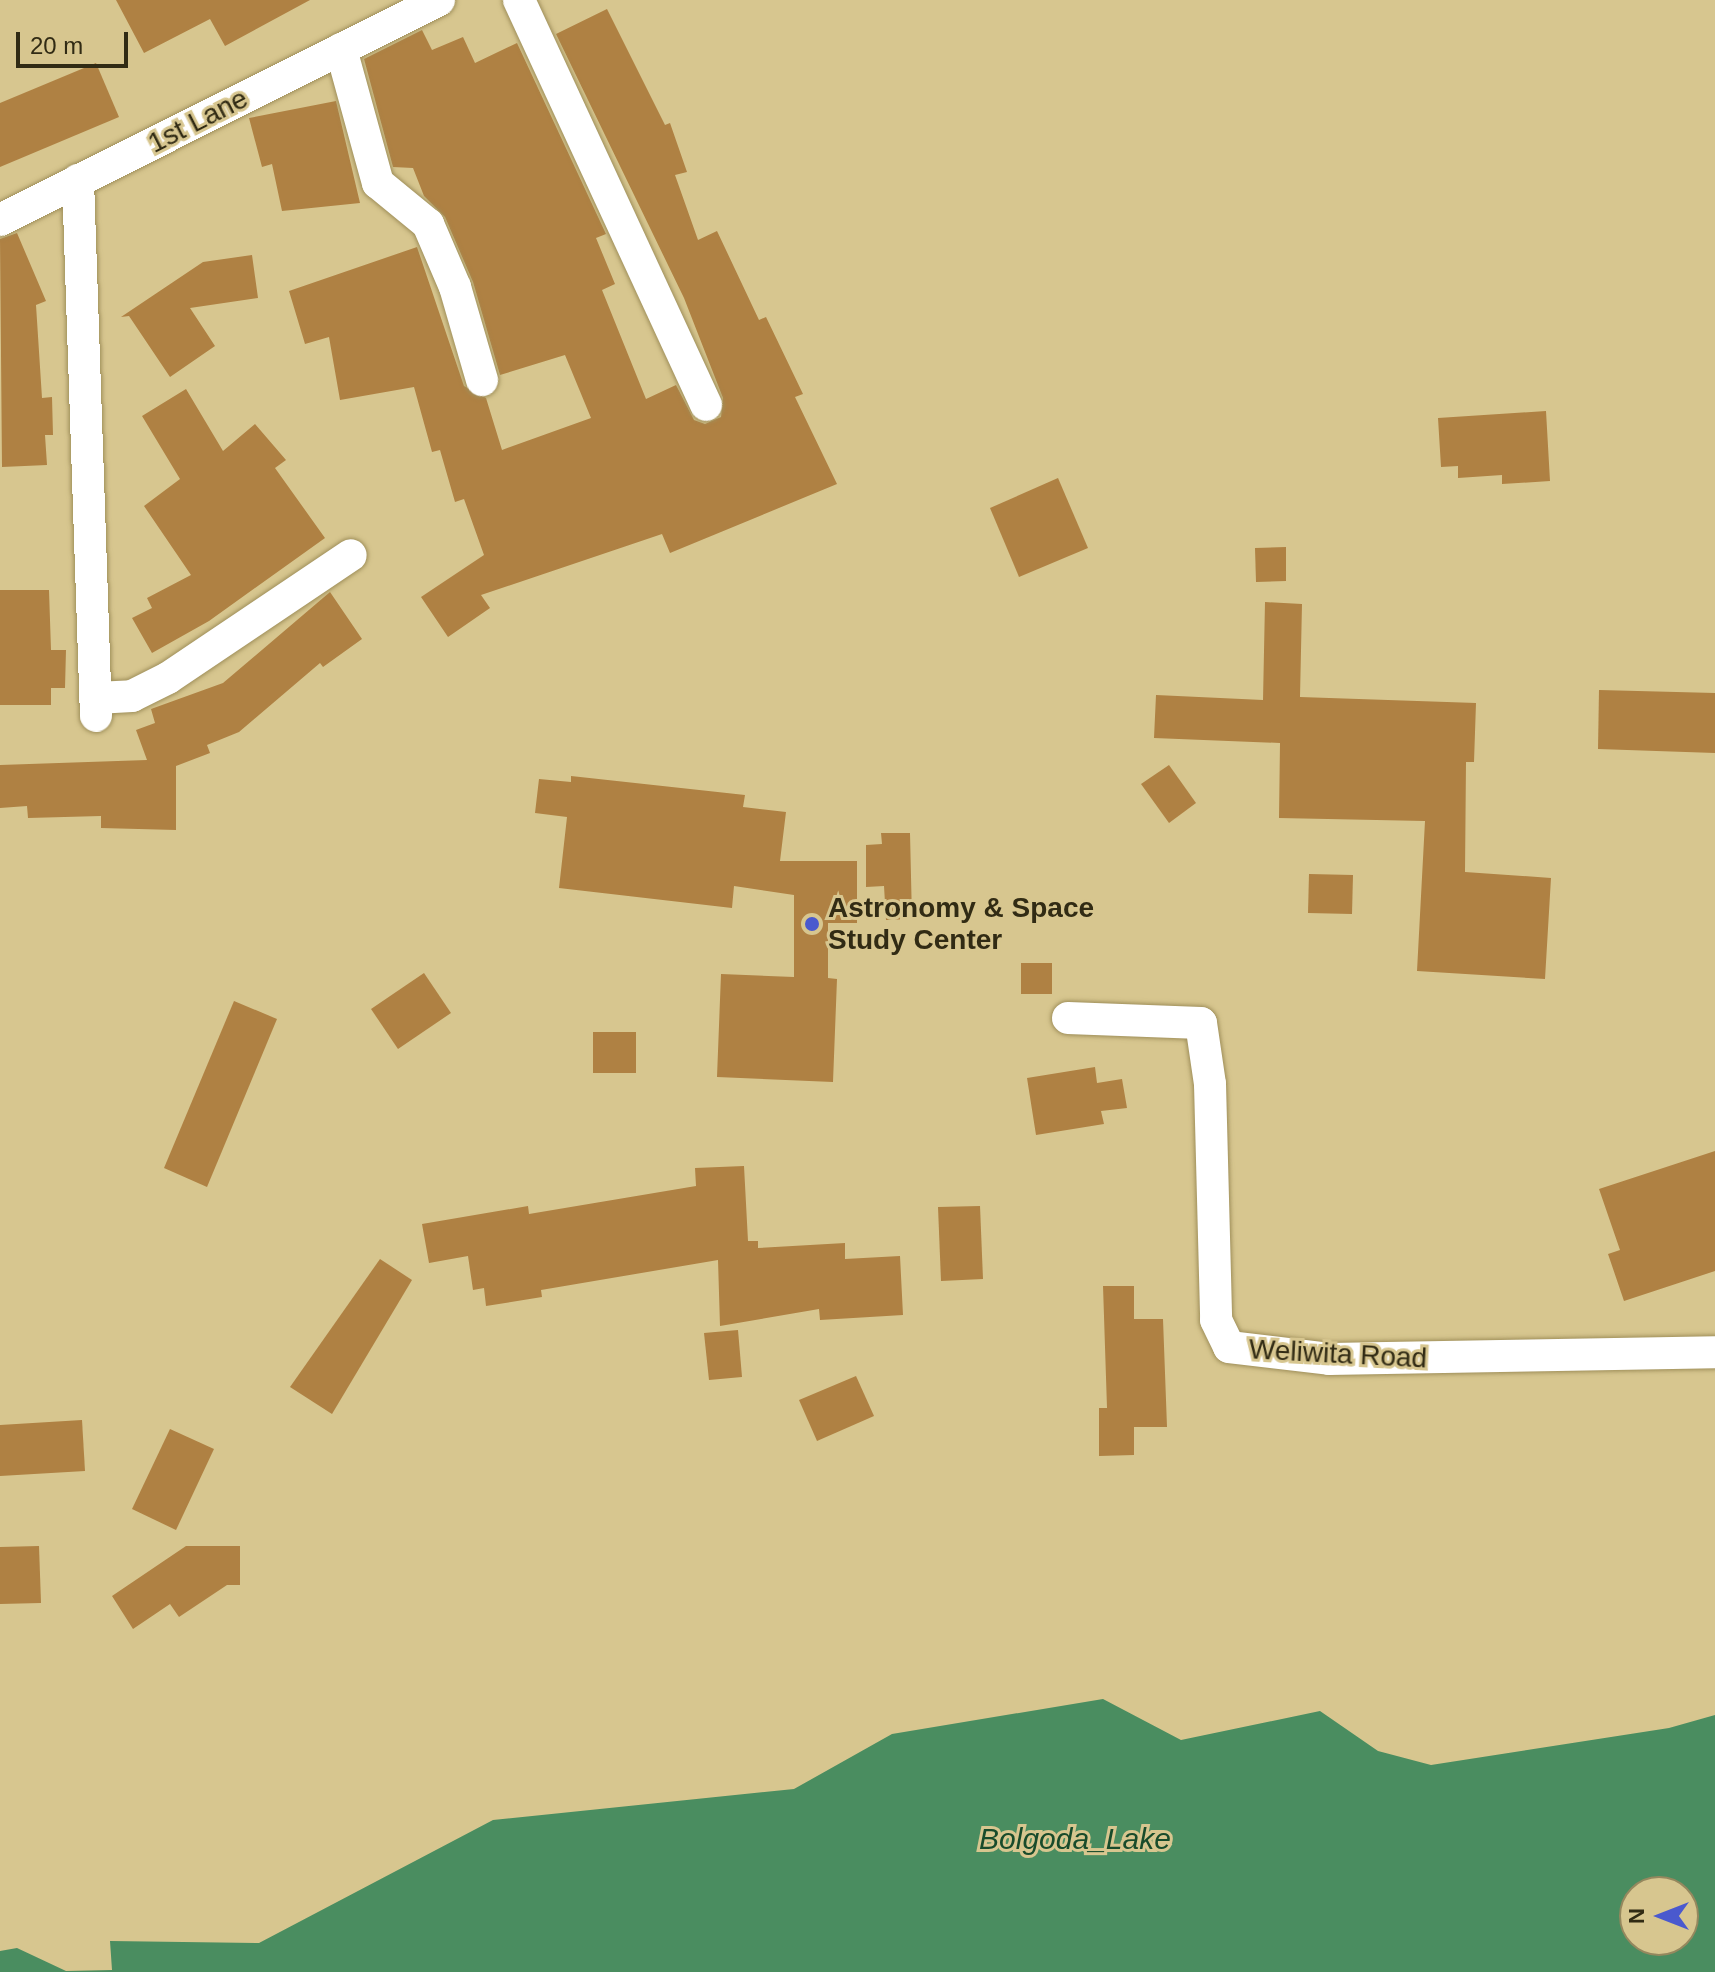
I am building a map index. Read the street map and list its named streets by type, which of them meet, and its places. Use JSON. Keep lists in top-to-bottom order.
{
  "streets": {
    "street": ["1st Lane", "Weliwita Road"]
  },
  "water": ["Bolgoda_Lake"],
  "places": ["Astronomy & Space Study Center"],
  "scale_bar": "20 m",
  "north": "left"
}
